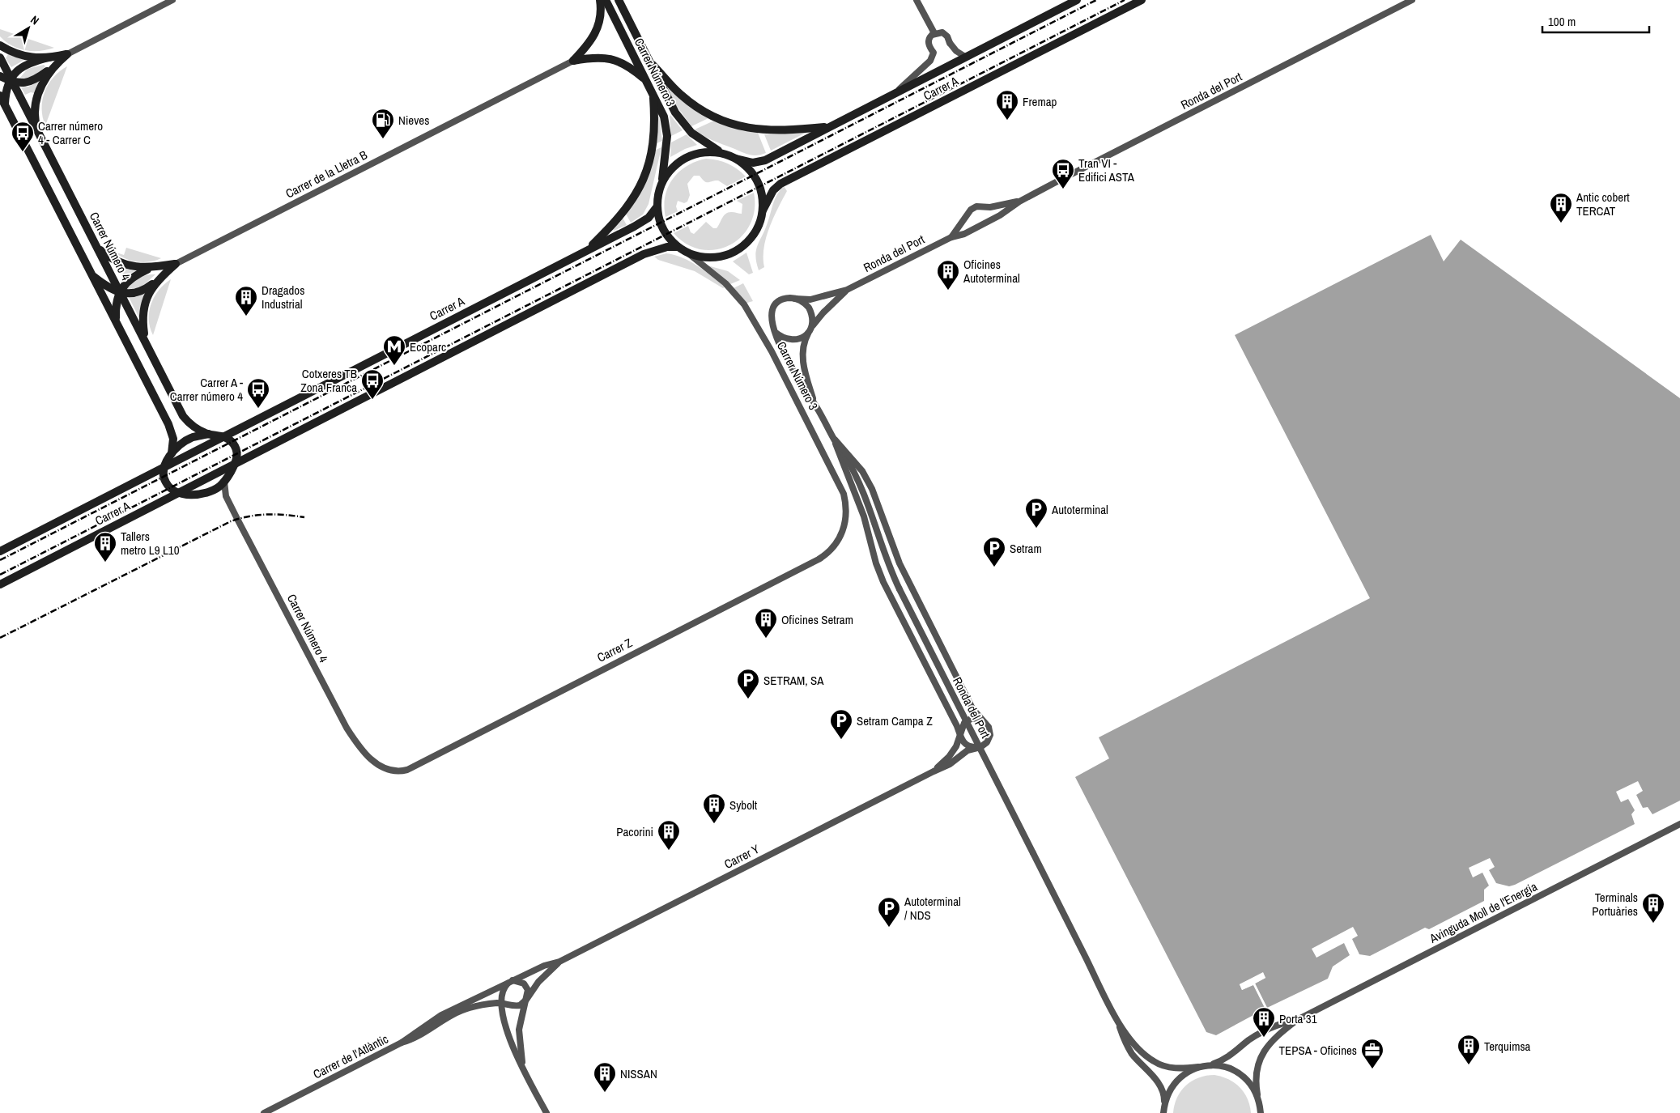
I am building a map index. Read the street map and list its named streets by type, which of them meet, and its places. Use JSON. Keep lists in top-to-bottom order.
{
  "streets": {
    "main road": ["Carrer Número 3", "Carrer A", "Carrer Número 4"],
    "street": [
      "Ronda del Port",
      "Carrer de la Lletra B",
      "Carrer Z",
      "Carrer Y",
      "Avinguda Moll de l'Energia",
      "Carrer de l'Atlàntic"
    ]
  },
  "crossings": [
    ["Carrer Número 3", "Carrer A"],
    ["Carrer Número 3", "Ronda del Port"],
    ["Carrer Número 3", "Carrer Z"],
    ["Carrer Número 4", "Carrer Z"]
  ],
  "places": {
    "building": [
      "Fremap",
      "Antic cobert TERCAT",
      "Oficines Autoterminal",
      "Dragados Industrial",
      "Tallers metro L9 L10",
      "Oficines Setram",
      "Sybolt",
      "Pacorini",
      "Terminals Portuàries",
      "Porta 31",
      "Terquimsa",
      "NISSAN"
    ],
    "fuel station": ["Nieves"],
    "bus stop": [
      "Carrer número 4 - Carrer C",
      "Tran VI - Edifici ASTA",
      "Cotxeres TB Zona Franca",
      "Carrer A - Carrer número 4"
    ],
    "metro station": ["Ecoparc"],
    "parking": [
      "Autoterminal",
      "Setram",
      "SETRAM, SA",
      "Setram Campa Z",
      "Autoterminal / NDS"
    ],
    "office": ["TEPSA - Oficines"]
  },
  "scale_bar": "100 m",
  "north": "top right"
}
